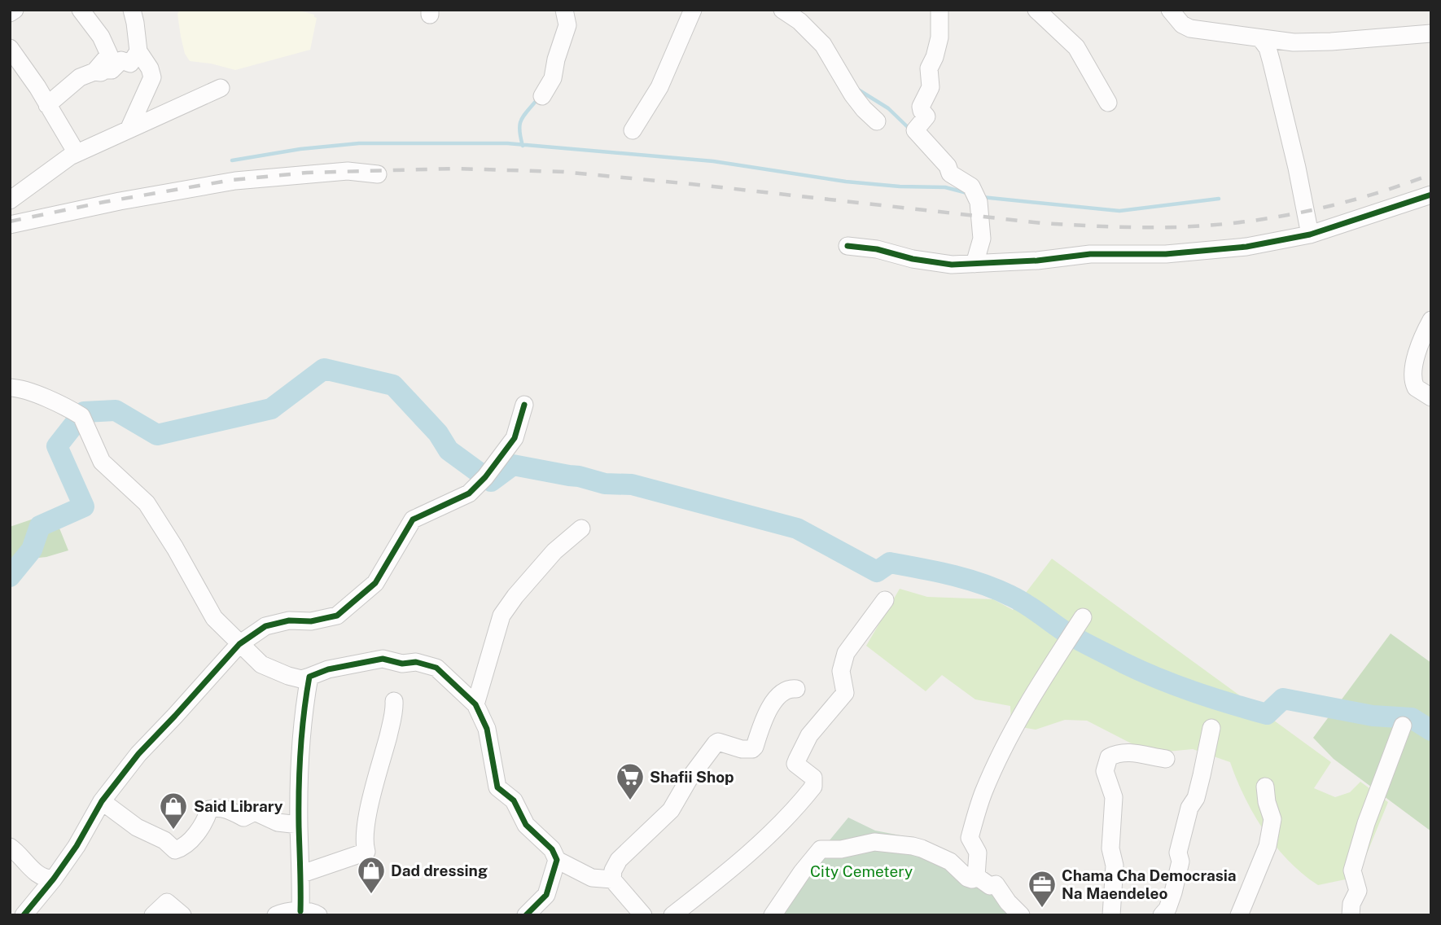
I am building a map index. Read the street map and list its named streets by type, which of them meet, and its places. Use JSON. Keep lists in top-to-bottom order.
{
  "parks": ["City Cemetery"],
  "places": {
    "supermarket": ["Shafii Shop"],
    "shop": ["Said Library", "Dad dressing"],
    "office": ["Chama Cha Democrasia Na Maendeleo"]
  }
}
